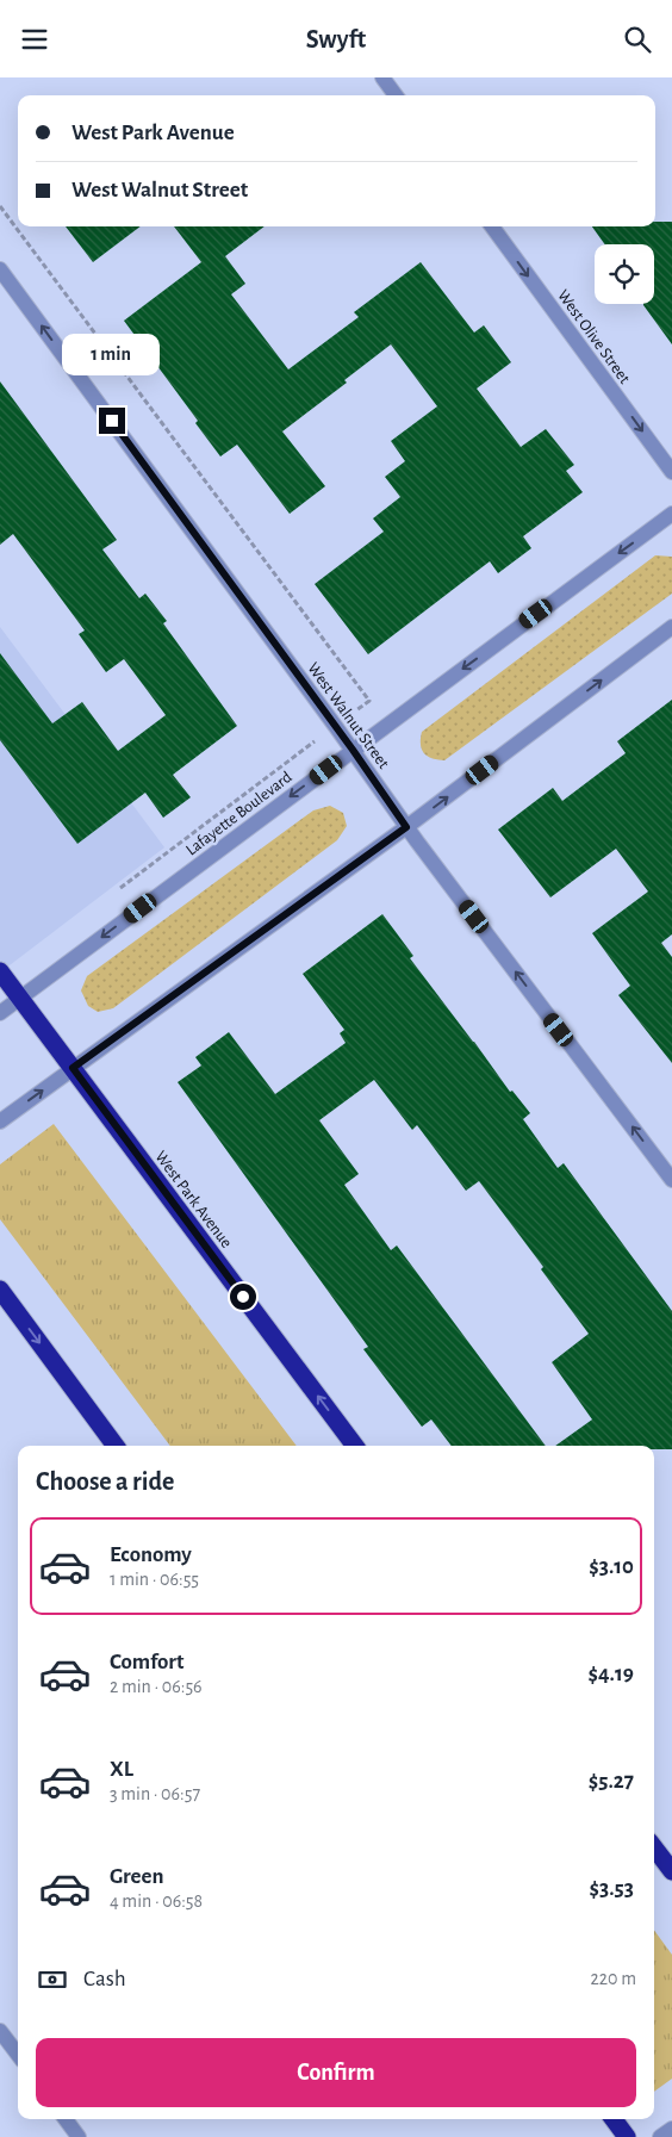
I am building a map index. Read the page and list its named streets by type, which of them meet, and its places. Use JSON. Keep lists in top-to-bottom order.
{
  "streets": {
    "highway": ["West Park Avenue"],
    "street": ["West Olive Street", "West Walnut Street", "Lafayette Boulevard"]
  },
  "crossings": [
    ["West Walnut Street", "Lafayette Boulevard"],
    ["Lafayette Boulevard", "West Park Avenue"]
  ],
  "one_way": ["West Olive Street", "West Walnut Street", "West Park Avenue"],
  "page": {
    "header": "Swyft",
    "banner": ["West Park Avenue", "West Walnut Street"],
    "bubble": "1 min",
    "heading": "Choose a ride",
    "list": [
      {
        "name": "Economy",
        "note": "1 min · 06:55",
        "value": "$3.10"
      },
      {
        "name": "Comfort",
        "note": "2 min · 06:56",
        "value": "$4.19"
      },
      {
        "name": "XL",
        "note": "3 min · 06:57",
        "value": "$5.27"
      },
      {
        "name": "Green",
        "note": "4 min · 06:58",
        "value": "$3.53"
      }
    ],
    "pay": ["Cash", "220 m"],
    "buttons": "Confirm"
  }
}
